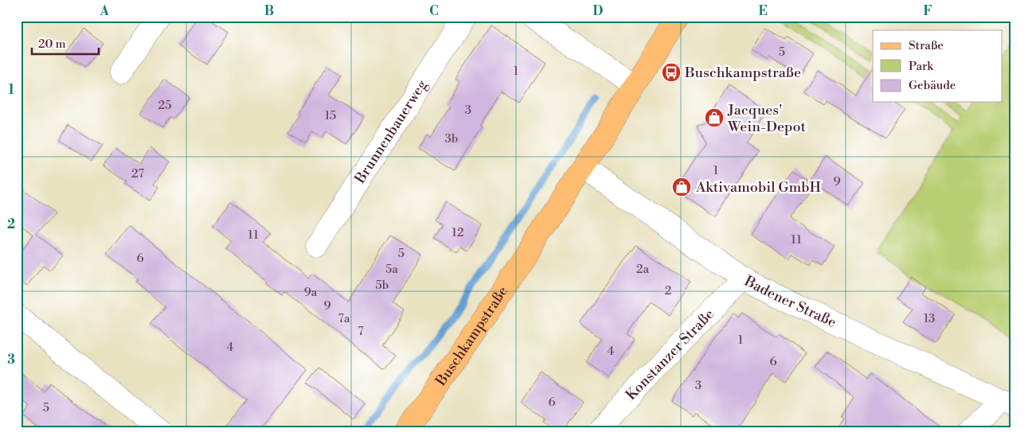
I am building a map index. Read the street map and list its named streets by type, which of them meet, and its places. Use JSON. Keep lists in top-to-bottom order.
{
  "streets": {
    "main road": ["Buschkampstraße"],
    "street": ["Brunnenbauerweg", "Badener Straße", "Konstanzer Straße"]
  },
  "crossings": [
    ["Badener Straße", "Buschkampstraße"],
    ["Badener Straße", "Konstanzer Straße"]
  ],
  "places": {
    "bus stop": ["Buschkampstraße"],
    "shop": ["Jacques' Wein-Depot", "Aktivamobil GmbH"]
  },
  "house_numbers": [
    "5",
    "1",
    "25",
    "3",
    "15",
    "3b",
    "1",
    "27",
    "9",
    "12",
    "11",
    "11",
    "5",
    "6",
    "5a",
    "2a",
    "5b",
    "2",
    "9a",
    "9",
    "7a",
    "13",
    "7",
    "1",
    "4",
    "4",
    "6",
    "3",
    "6",
    "5"
  ],
  "legend": ["Straße", "Park", "Gebäude"],
  "scale_bar": "20 m",
  "grid": {
    "columns": [
      "A",
      "B",
      "C",
      "D",
      "E",
      "F"
    ],
    "rows": ["1", "2", "3"]
  }
}
